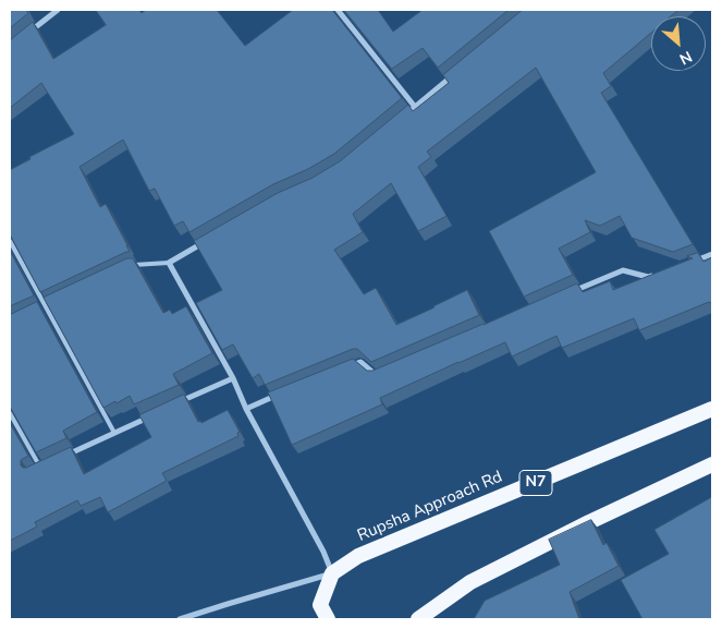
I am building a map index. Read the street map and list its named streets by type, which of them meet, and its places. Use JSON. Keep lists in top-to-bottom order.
{
  "streets": {
    "highway": ["N7", "Rupsha Approach Rd"]
  },
  "north": "bottom right"
}
